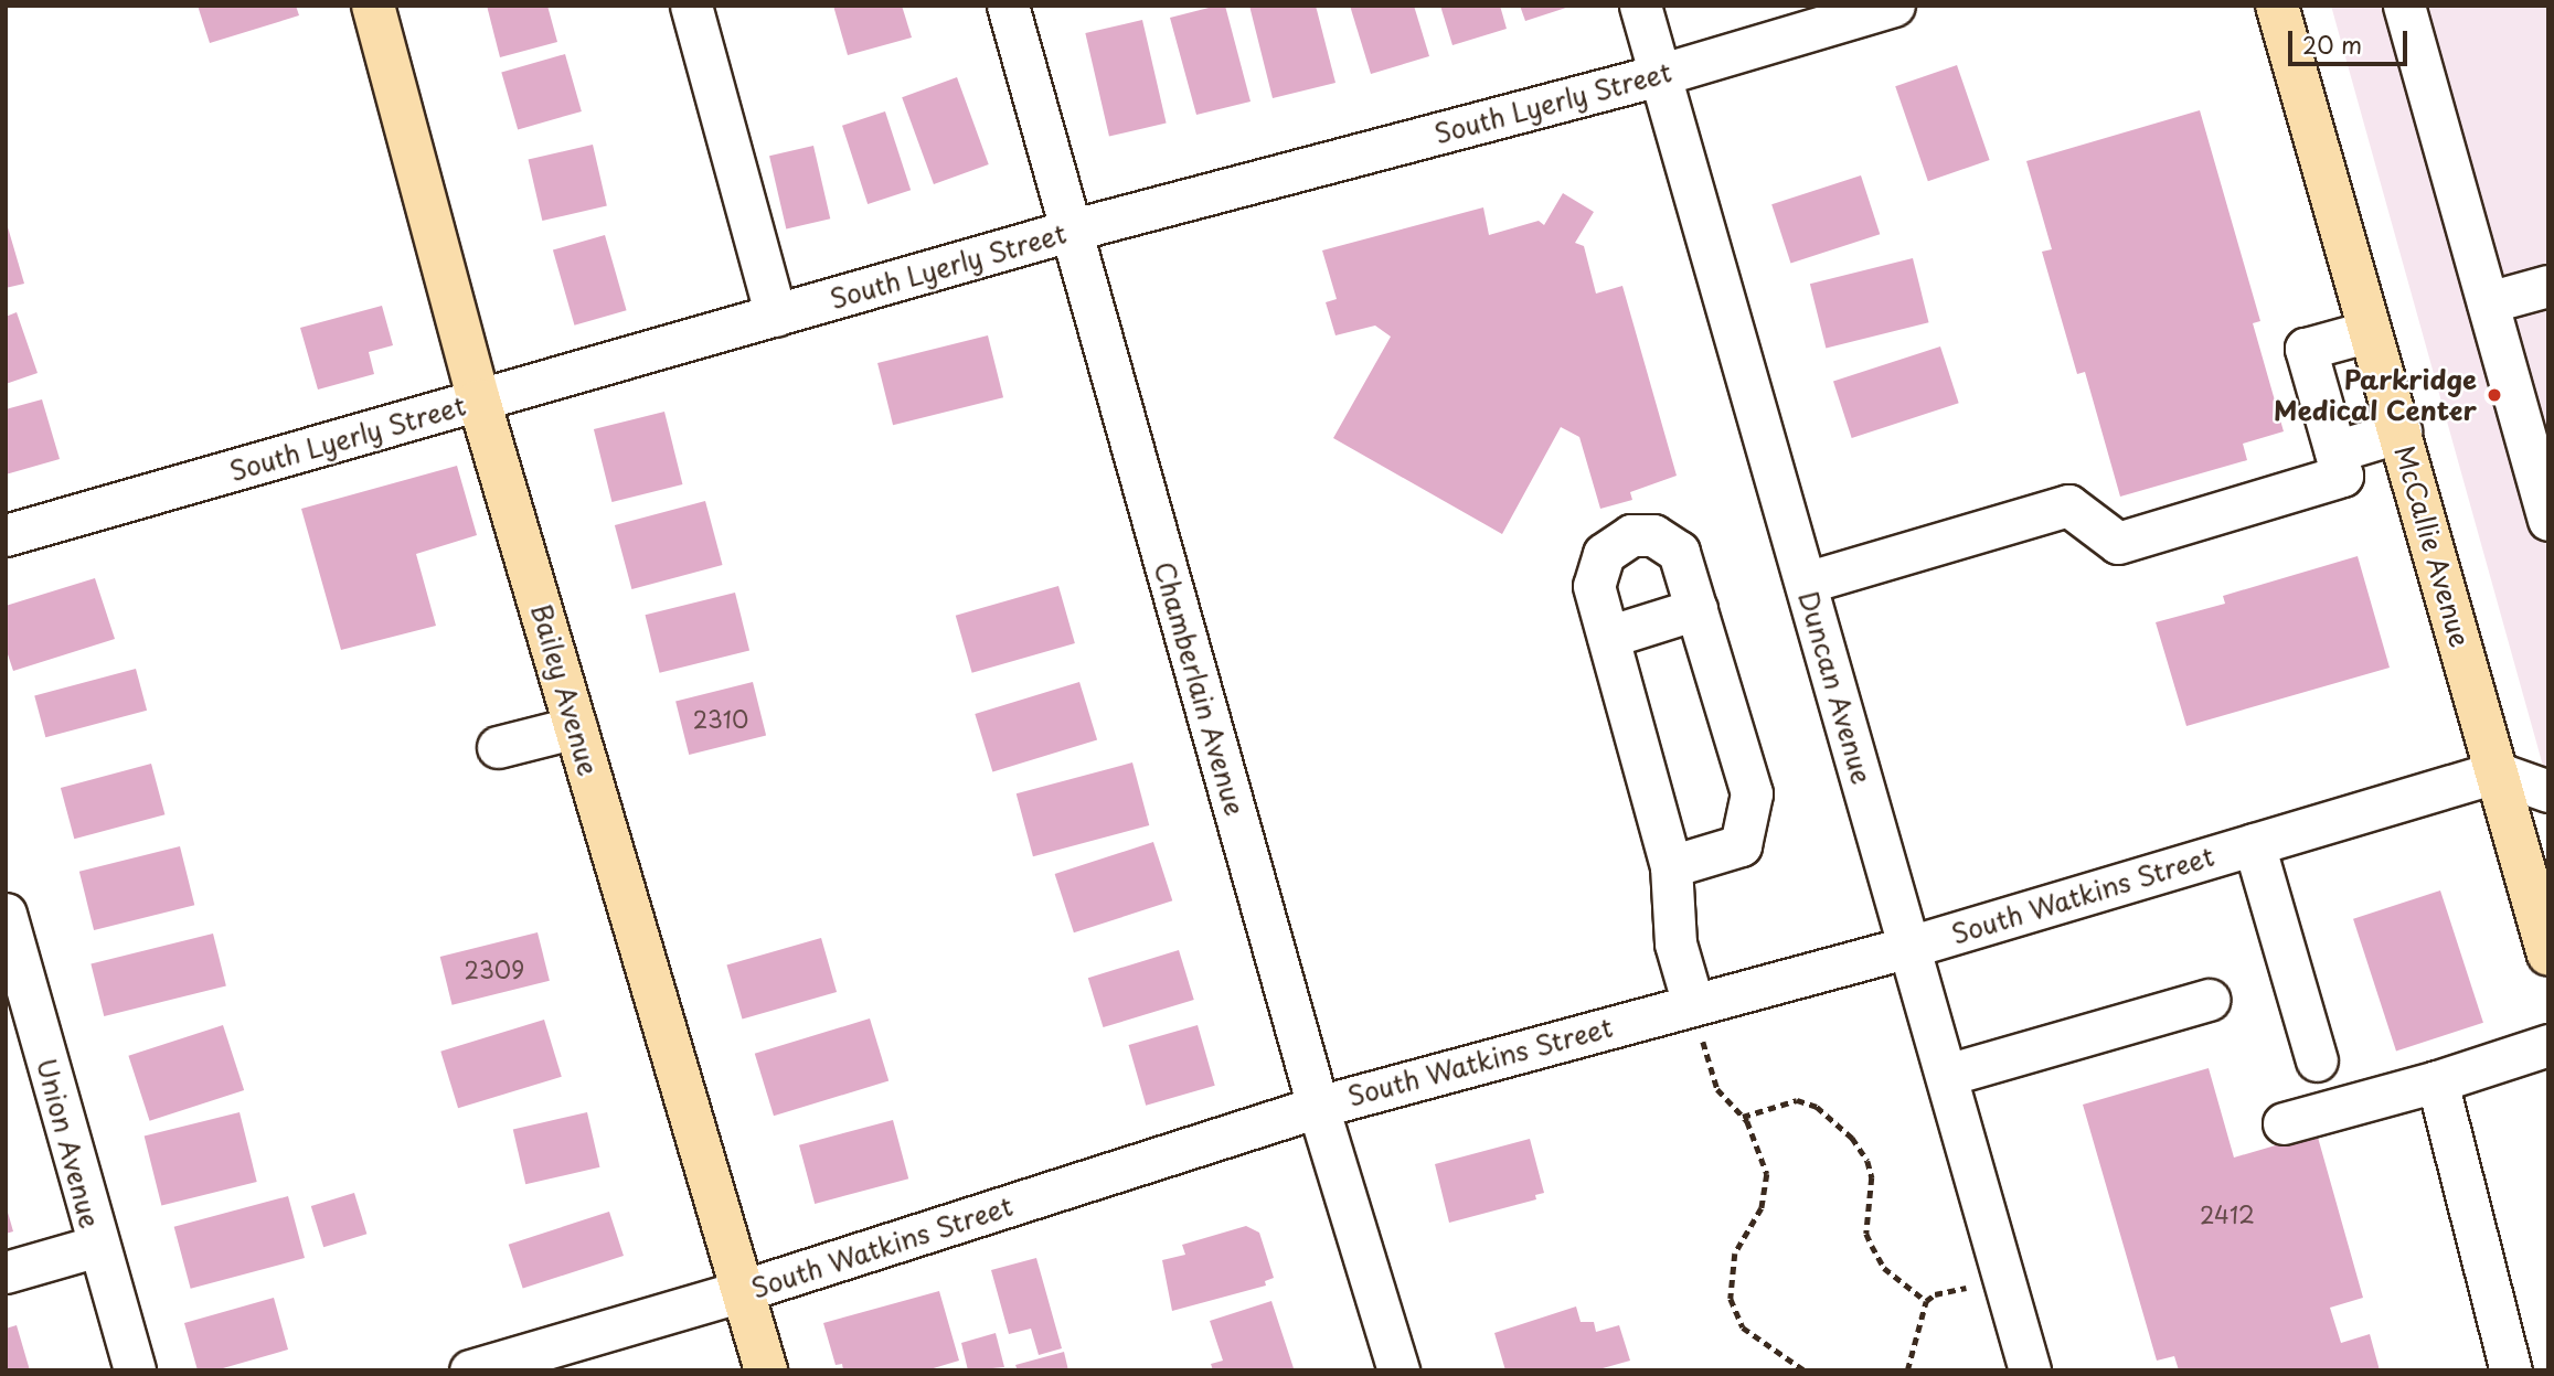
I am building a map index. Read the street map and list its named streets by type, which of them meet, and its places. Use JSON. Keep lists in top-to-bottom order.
{
  "streets": {
    "main road": ["McCallie Avenue", "Bailey Avenue"],
    "street": [
      "South Lyerly Street",
      "Duncan Avenue",
      "Chamberlain Avenue",
      "South Watkins Street",
      "Union Avenue"
    ]
  },
  "crossings": [
    ["South Lyerly Street", "Duncan Avenue"],
    ["South Lyerly Street", "Chamberlain Avenue"],
    ["South Lyerly Street", "Bailey Avenue"],
    ["McCallie Avenue", "South Watkins Street"],
    ["Duncan Avenue", "South Watkins Street"],
    ["Chamberlain Avenue", "South Watkins Street"],
    ["Bailey Avenue", "South Watkins Street"]
  ],
  "places": ["Parkridge Medical Center"],
  "house_numbers": ["2310", "2309", "2412"],
  "scale_bar": "20 m"
}
